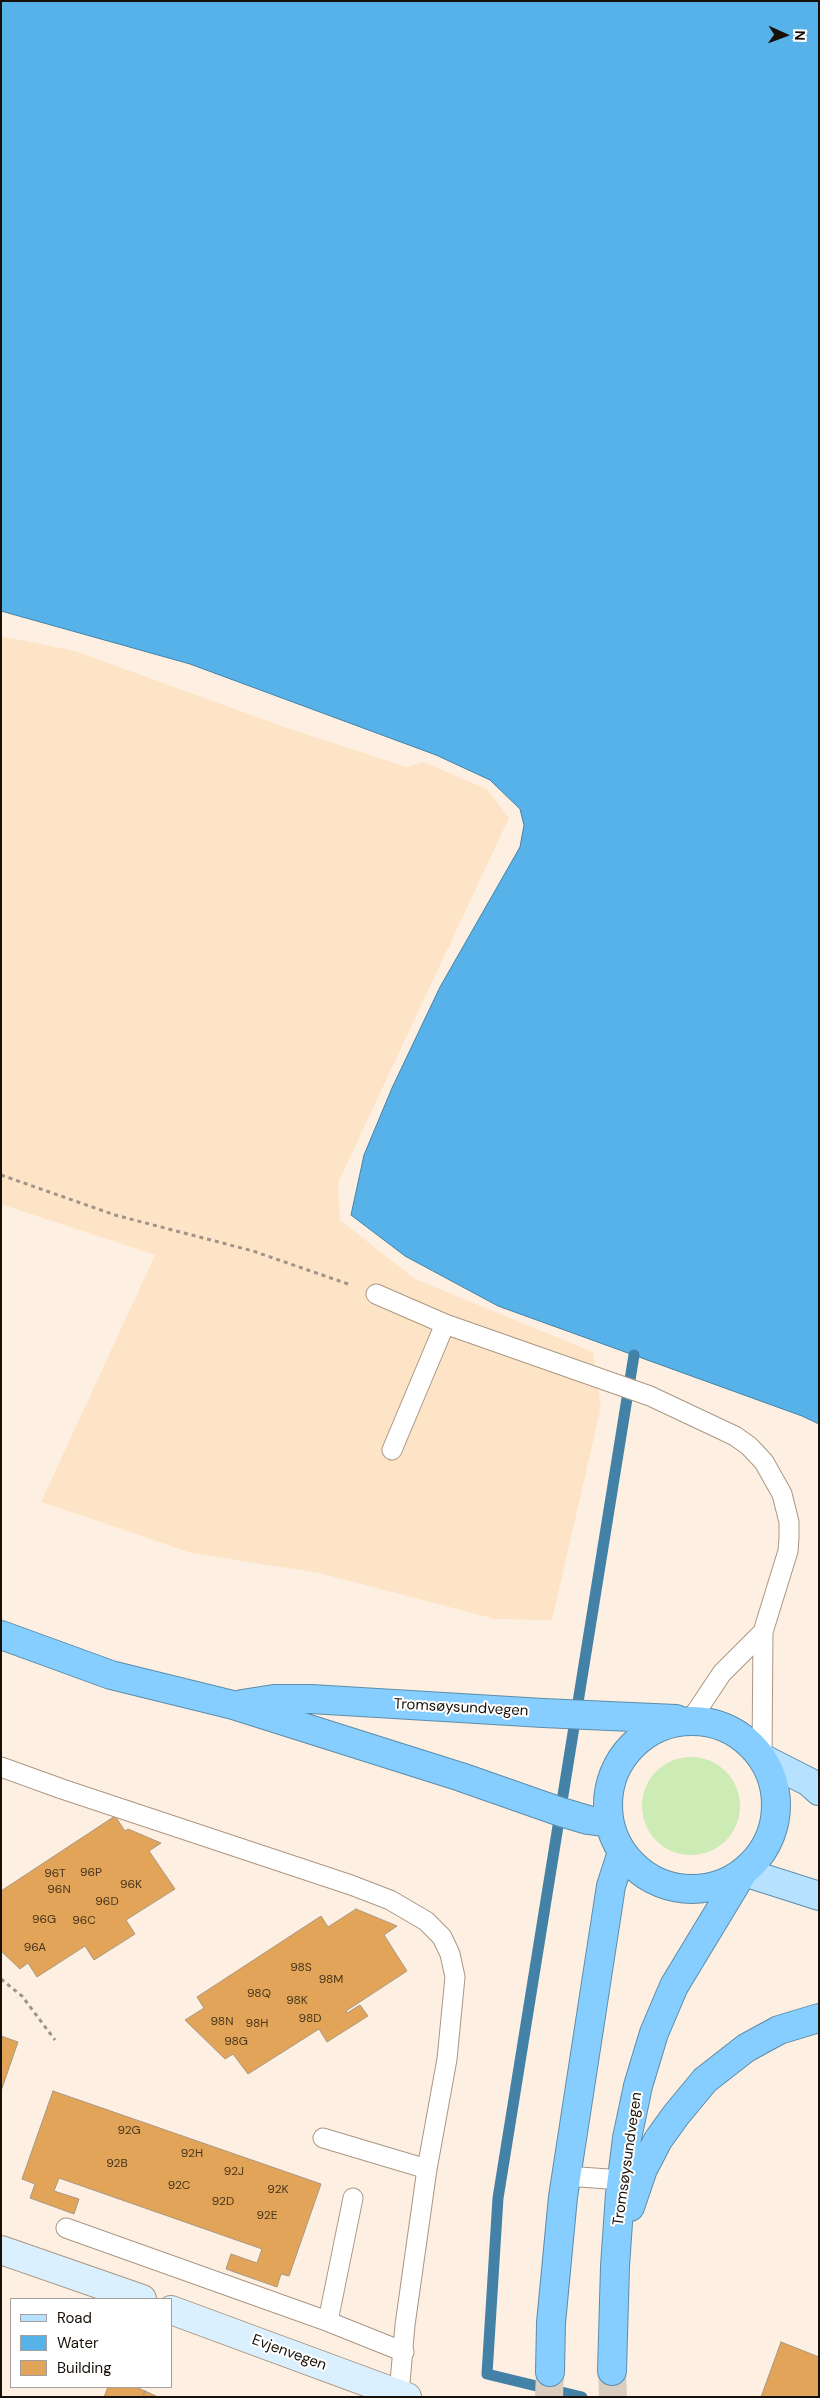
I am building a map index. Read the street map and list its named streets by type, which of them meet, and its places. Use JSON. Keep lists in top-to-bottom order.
{
  "streets": {
    "highway": ["Tromsøysundvegen"],
    "street": ["Evjenvegen"]
  },
  "house_numbers": [
    "96P",
    "96T",
    "96K",
    "96N",
    "96D",
    "96G",
    "96C",
    "96A",
    "98S",
    "98M",
    "98Q",
    "98K",
    "98D",
    "98N",
    "98H",
    "98G",
    "92G",
    "92H",
    "92B",
    "92J",
    "92C",
    "92K",
    "92D",
    "92E"
  ],
  "legend": ["Road", "Water", "Building"],
  "north": "right"
}
